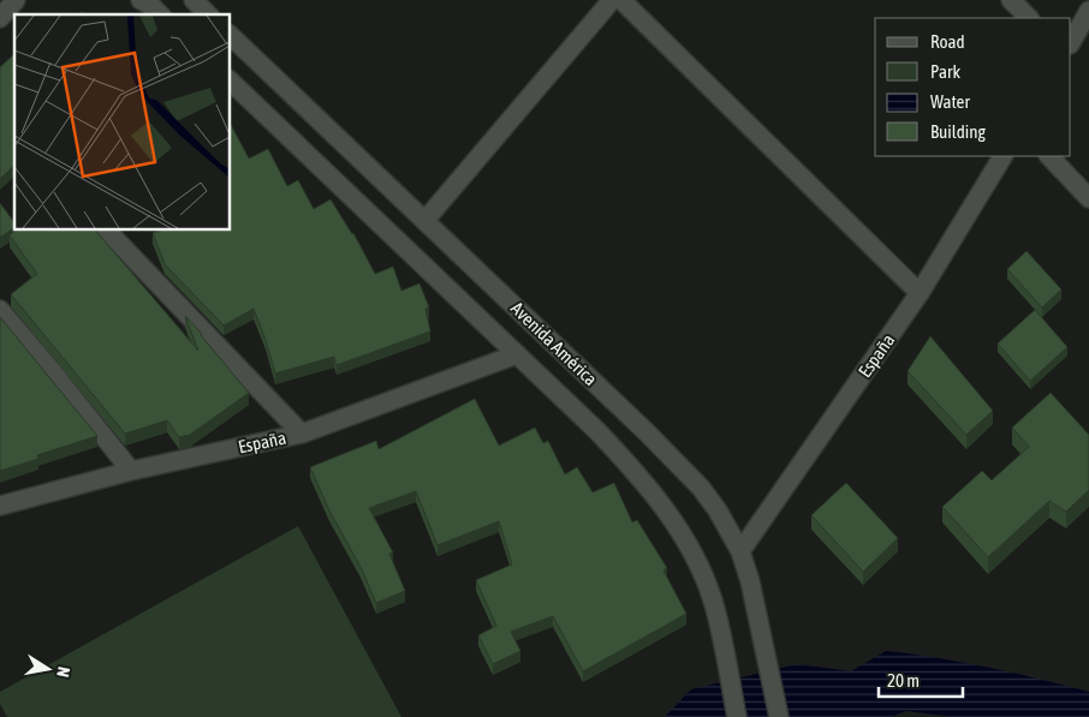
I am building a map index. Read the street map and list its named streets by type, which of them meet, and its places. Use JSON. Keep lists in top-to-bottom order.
{
  "streets": {
    "street": ["Avenida América", "España"]
  },
  "crossings": [
    ["Avenida América", "España"]
  ],
  "legend": [
    "Road",
    "Park",
    "Water",
    "Building"
  ],
  "scale_bar": "20 m",
  "north": "right"
}
